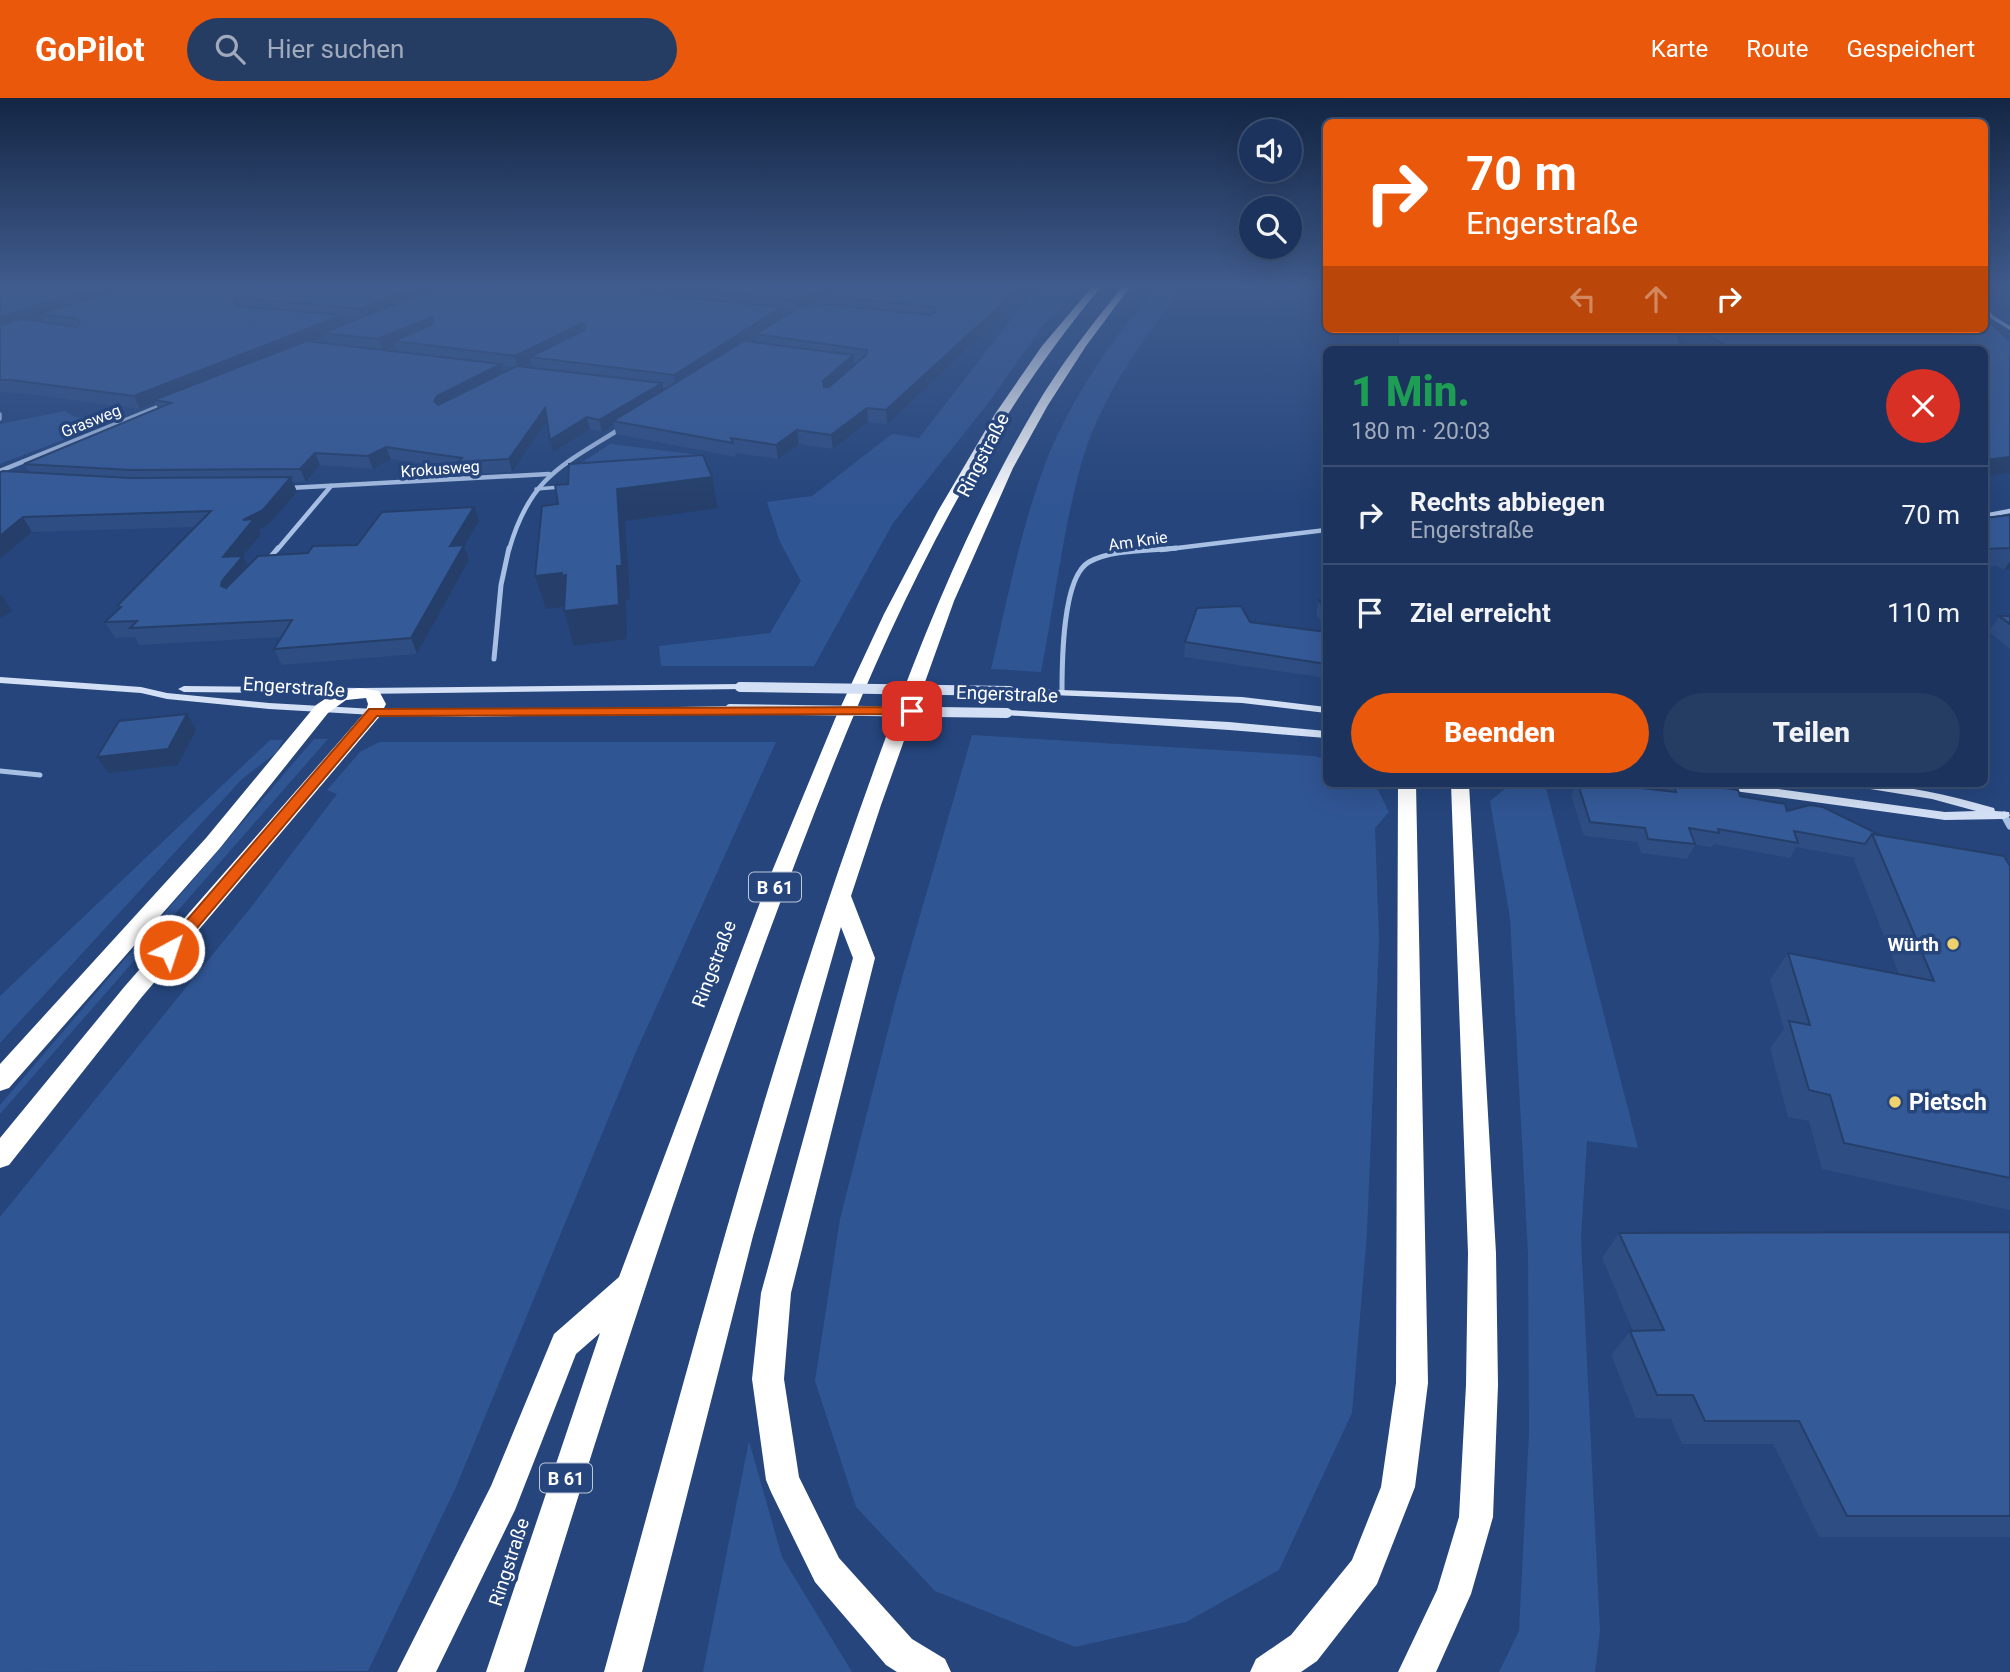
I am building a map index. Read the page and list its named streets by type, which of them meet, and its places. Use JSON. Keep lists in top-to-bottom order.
{
  "streets": {
    "highway": ["Ringstraße", "B 61"],
    "main road": ["Engerstraße"],
    "street": ["Grasweg", "Krokusweg", "Am Knie"]
  },
  "crossings": [
    ["Am Knie", "Engerstraße"]
  ],
  "places": ["Würth", "Pietsch"],
  "page": {
    "header": "GoPilot",
    "search": "Hier suchen",
    "nav": ["Karte", "Route", "Gespeichert"],
    "turn": ["70 m", "Engerstraße"],
    "heading": ["1 Min.", "180 m · 20:03"],
    "list": [
      {
        "name": "Rechts abbiegen",
        "note": "Engerstraße",
        "value": "70 m"
      },
      {
        "name": "Ziel erreicht",
        "value": "110 m"
      }
    ],
    "buttons": ["Beenden", "Teilen"]
  }
}
